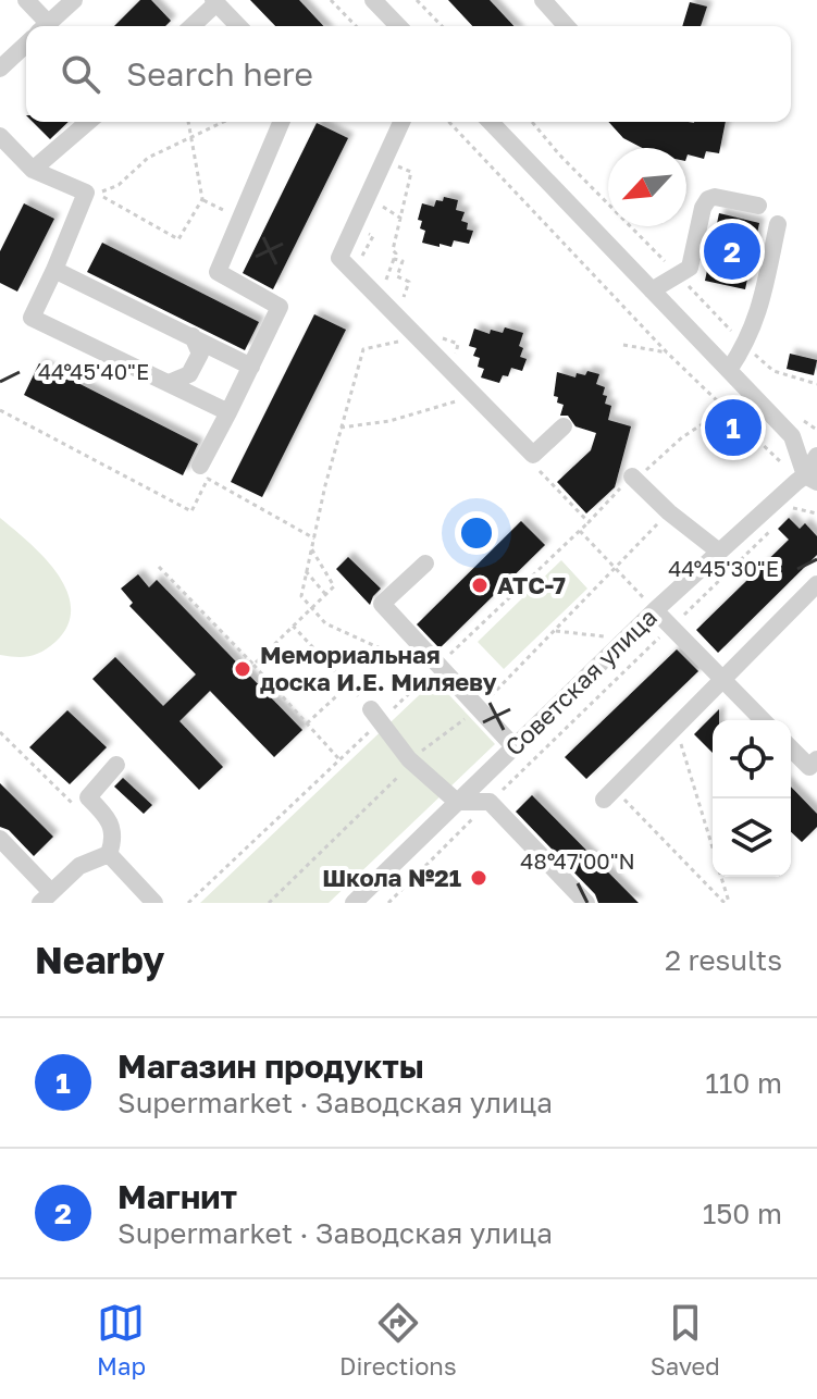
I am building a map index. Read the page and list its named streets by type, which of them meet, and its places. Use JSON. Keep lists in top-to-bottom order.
{
  "streets": {
    "street": ["Советская улица"]
  },
  "places": ["АТС-7", "Мемориальная доска И.Е. Миляеву", "Школа №21"],
  "north": "bottom left",
  "page": {
    "search": "Search here",
    "pins": ["2", "1"],
    "heading": ["Nearby", "2 results"],
    "list": [
      {
        "mark": "1",
        "name": "Магазин продукты",
        "note": "Supermarket · Заводская улица",
        "value": "110 m"
      },
      {
        "mark": "2",
        "name": "Магнит",
        "note": "Supermarket · Заводская улица",
        "value": "150 m"
      }
    ],
    "nav": ["Map", "Directions", "Saved"]
  },
  "coordinates": ["44°45'40\"E", "44°45'30\"E", "48°47'00\"N"]
}
